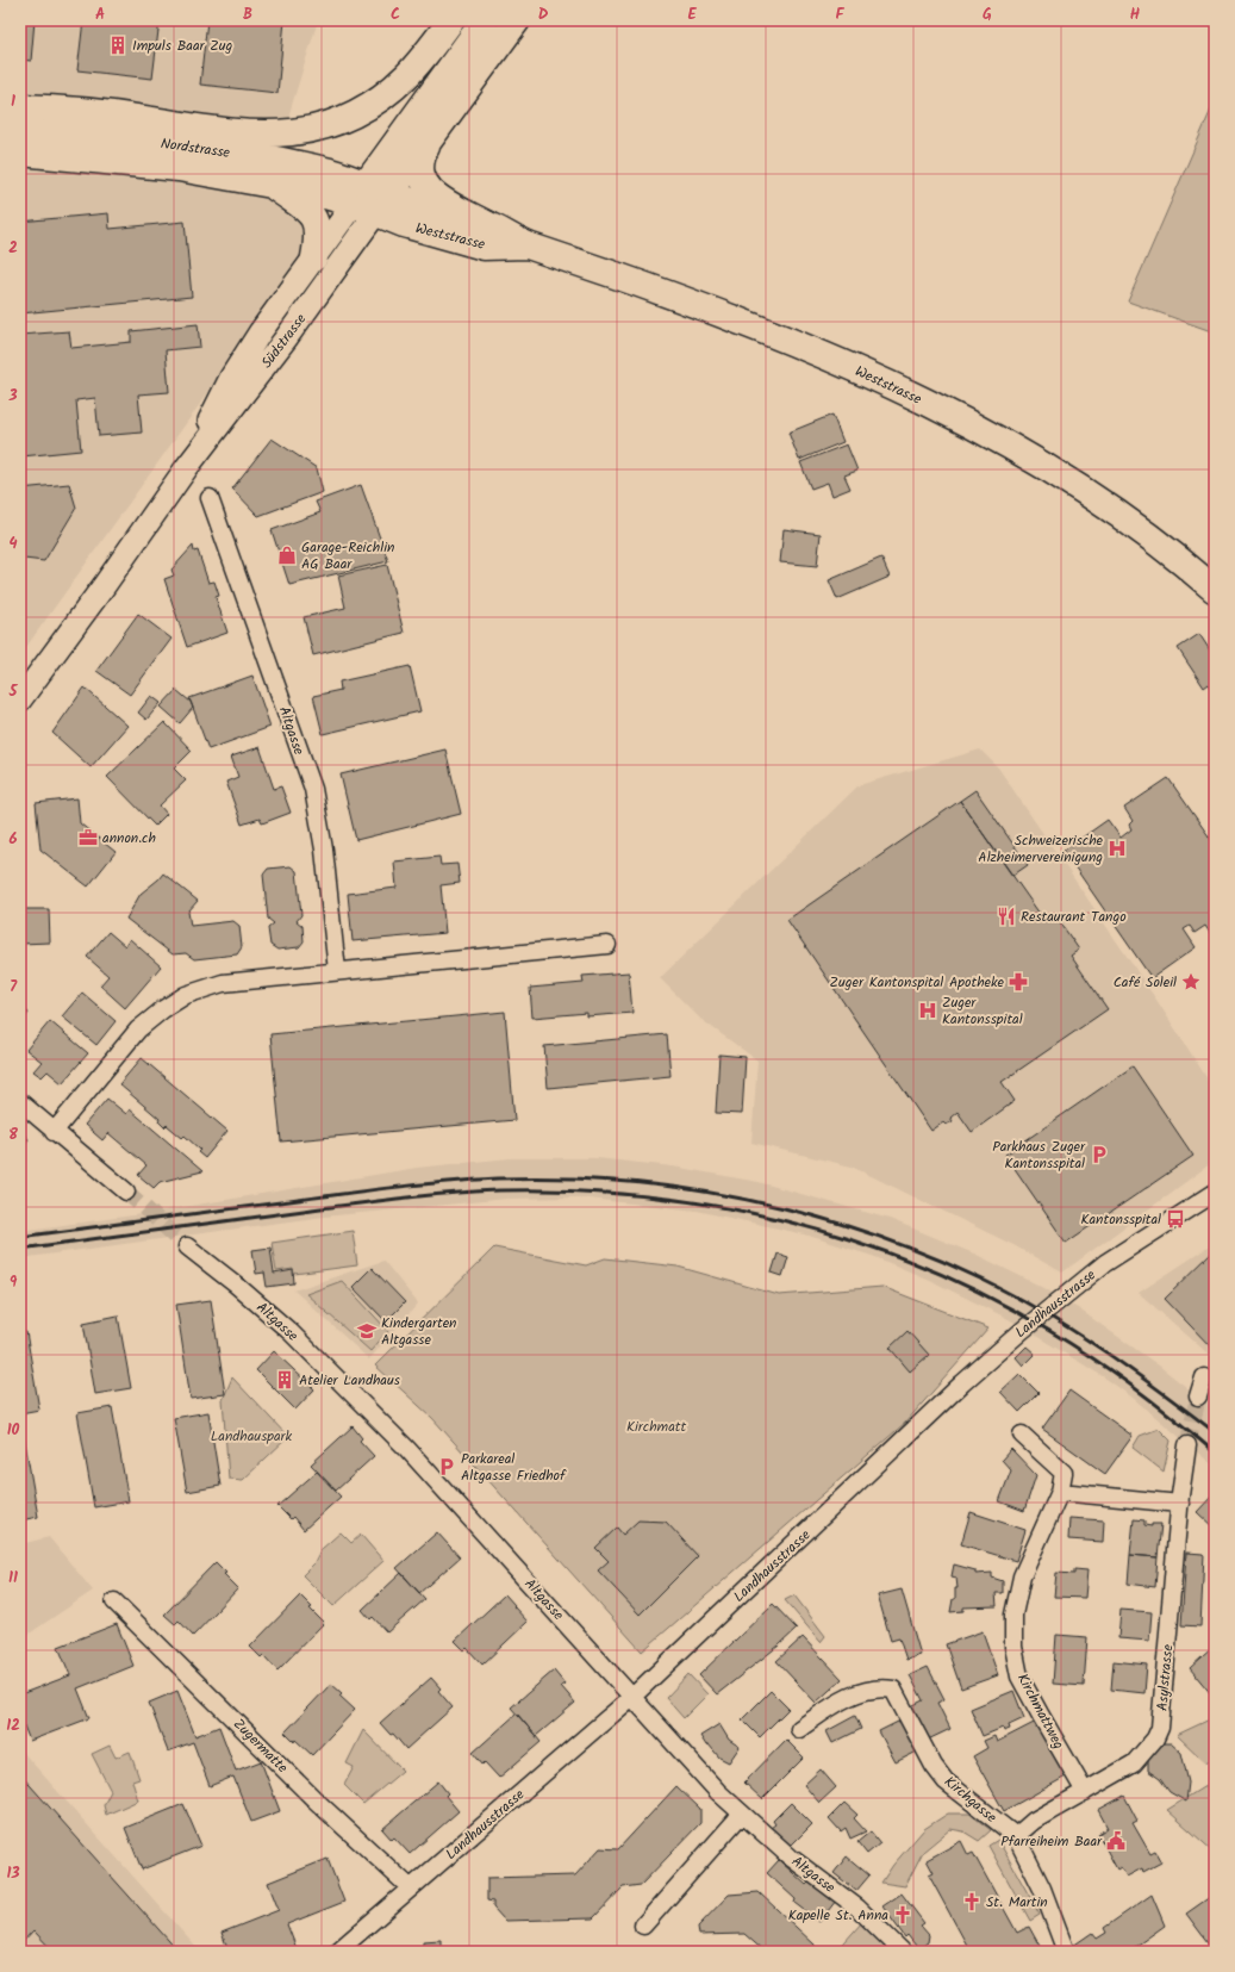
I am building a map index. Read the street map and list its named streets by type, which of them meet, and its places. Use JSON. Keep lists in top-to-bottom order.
{
  "streets": {
    "main road": ["Nordstrasse", "Weststrasse", "Südstrasse"],
    "street": [
      "Altgasse",
      "Landhausstrasse",
      "Asylstrasse",
      "Kirchmattweg",
      "Zugermatte",
      "Kirchgasse"
    ]
  },
  "crossings": [
    ["Nordstrasse", "Weststrasse"],
    ["Nordstrasse", "Südstrasse"],
    ["Weststrasse", "Südstrasse"],
    ["Altgasse", "Landhausstrasse"],
    ["Landhausstrasse", "Zugermatte"],
    ["Asylstrasse", "Kirchmattweg"],
    ["Asylstrasse", "Kirchgasse"]
  ],
  "parks": ["Kirchmatt", "Landhauspark"],
  "places": {
    "building": ["Impuls Baar Zug", "Atelier Landhaus"],
    "shop": ["Garage-Reichlin AG Baar"],
    "office": ["annon.ch"],
    "hospital": ["Schweizerische Alzheimervereinigung", "Zuger Kantonsspital"],
    "restaurant": ["Restaurant Tango"],
    "pharmacy": ["Zuger Kantonspital Apotheke"],
    "place": ["Café Soleil"],
    "parking": ["Parkhaus Zuger Kantonsspital", "Parkareal Altgasse Friedhof"],
    "bus stop": ["Kantonsspital"],
    "school or university": ["Kindergarten Altgasse"],
    "public building": ["Pfarreiheim Baar"],
    "church": ["St. Martin", "Kapelle St. Anna"]
  },
  "grid": {
    "columns": [
      "A",
      "B",
      "C",
      "D",
      "E",
      "F",
      "G",
      "H"
    ],
    "rows": [
      "1",
      "2",
      "3",
      "4",
      "5",
      "6",
      "7",
      "8",
      "9",
      "10",
      "11",
      "12",
      "13"
    ]
  }
}
